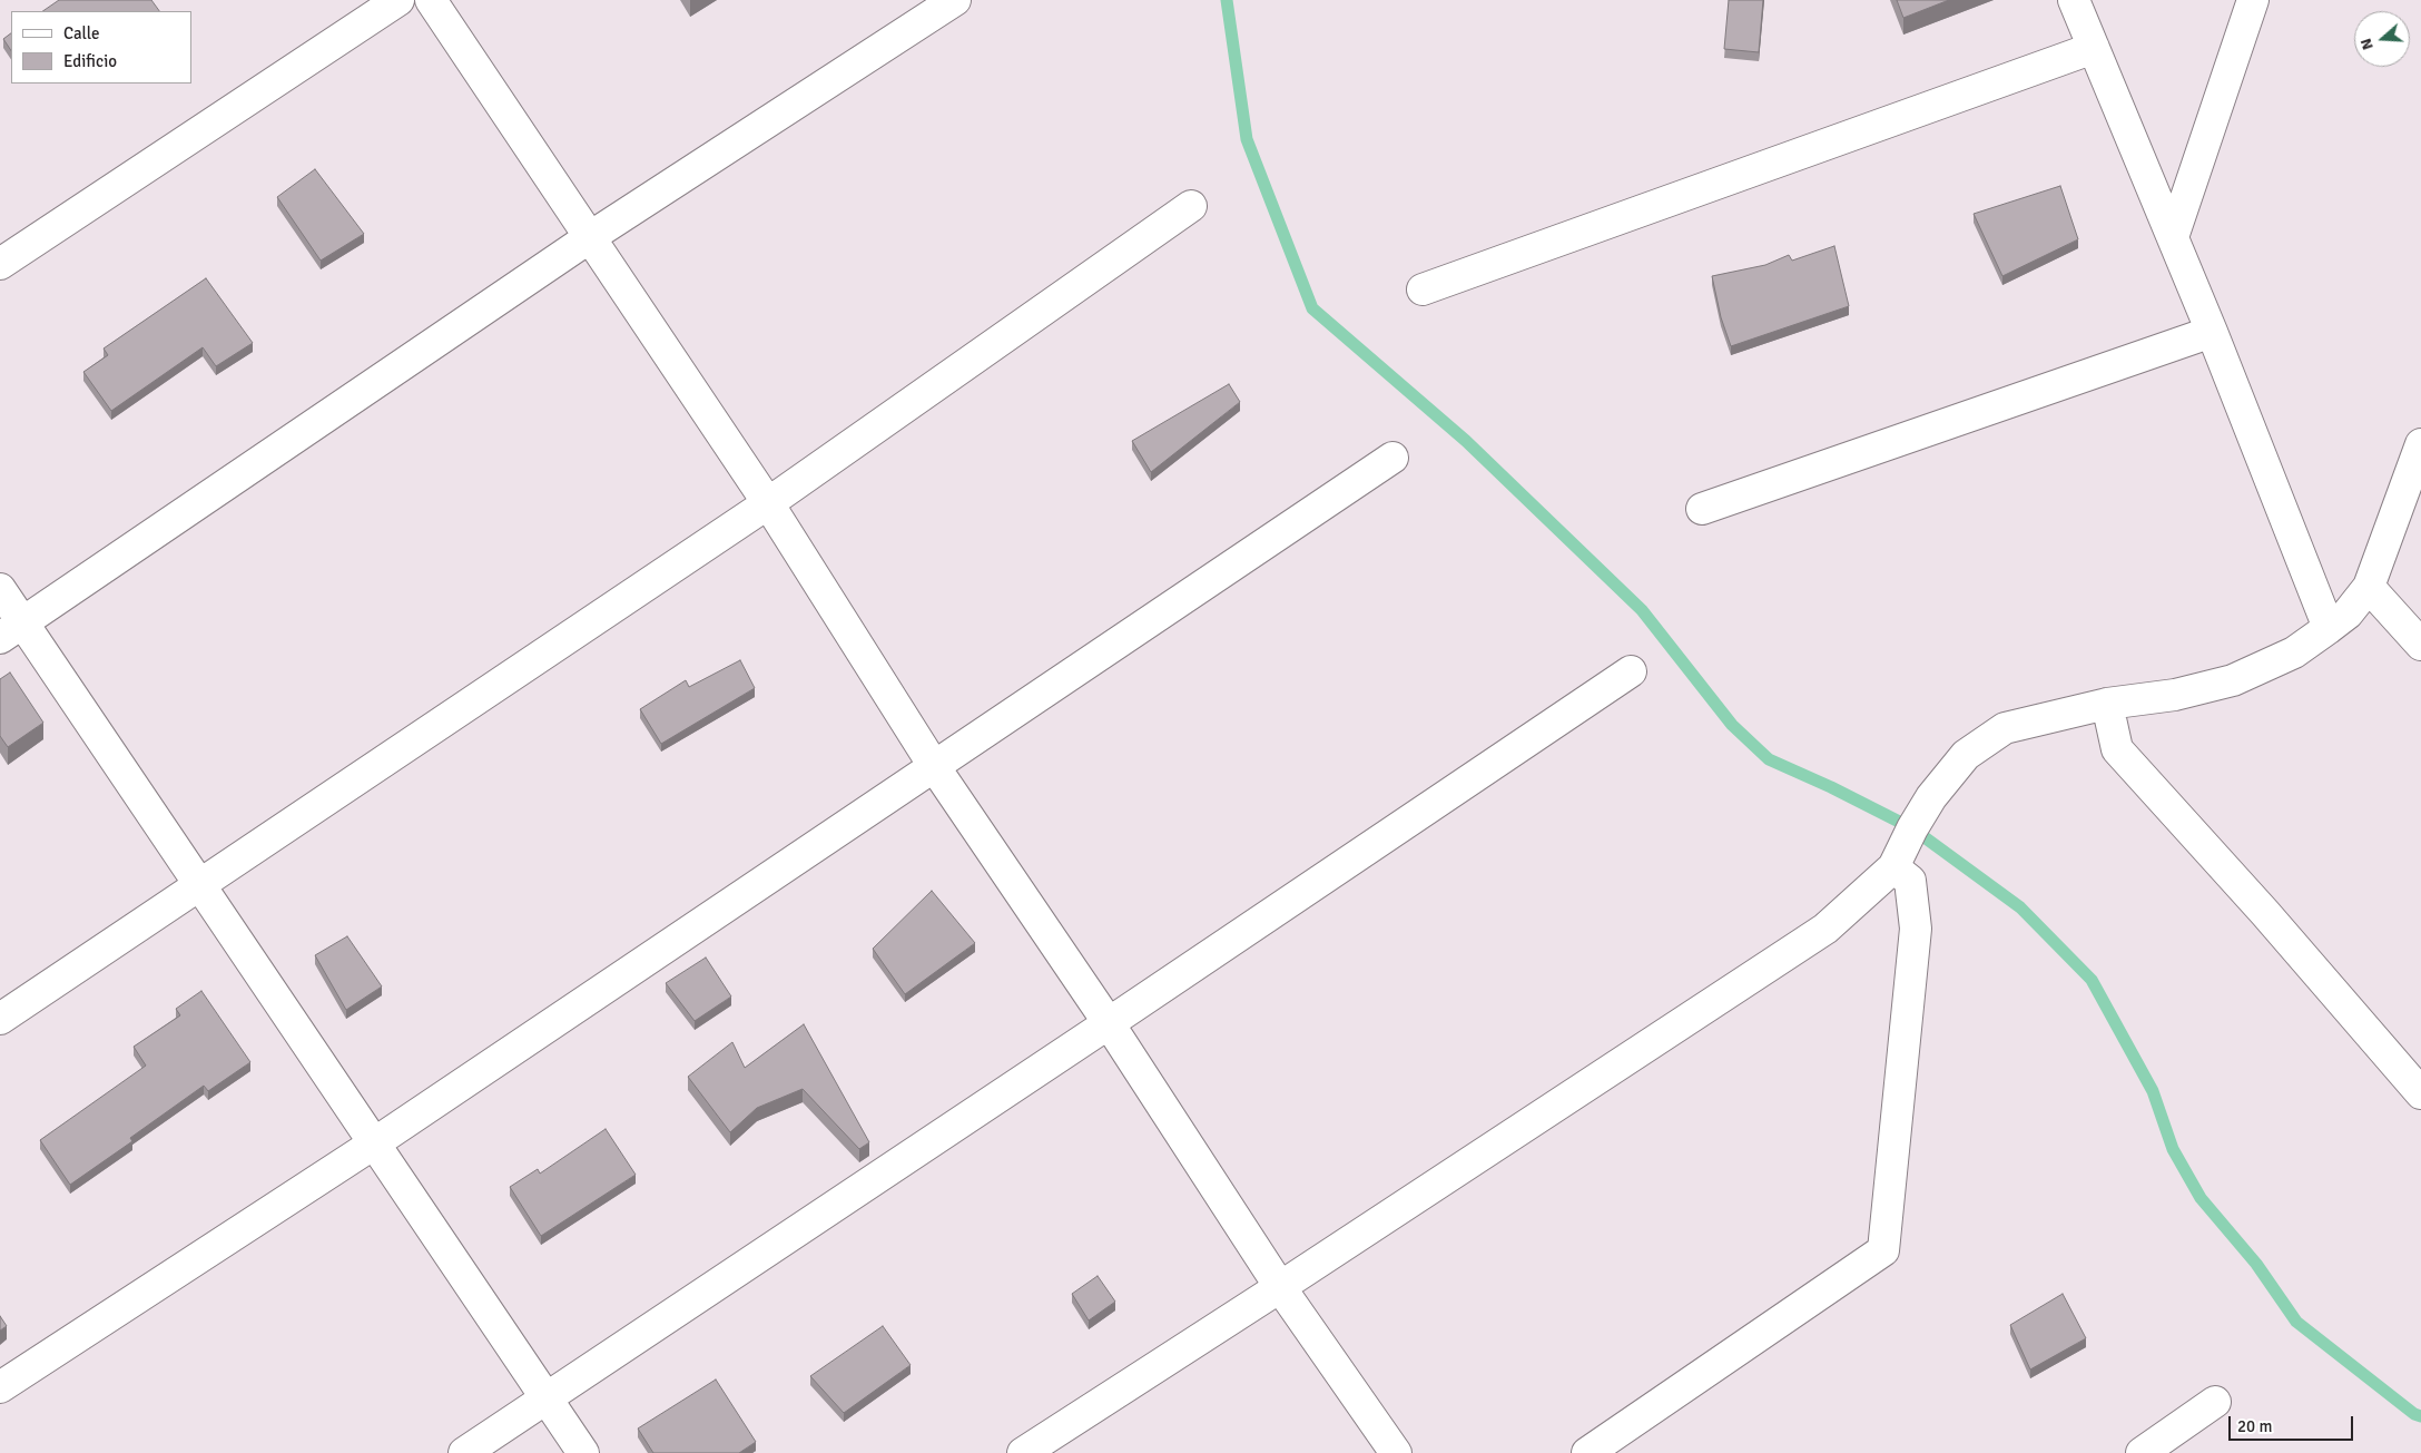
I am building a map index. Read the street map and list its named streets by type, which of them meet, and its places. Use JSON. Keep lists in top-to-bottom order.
{
  "legend": ["Calle", "Edificio"],
  "scale_bar": "20 m",
  "north": "left"
}
